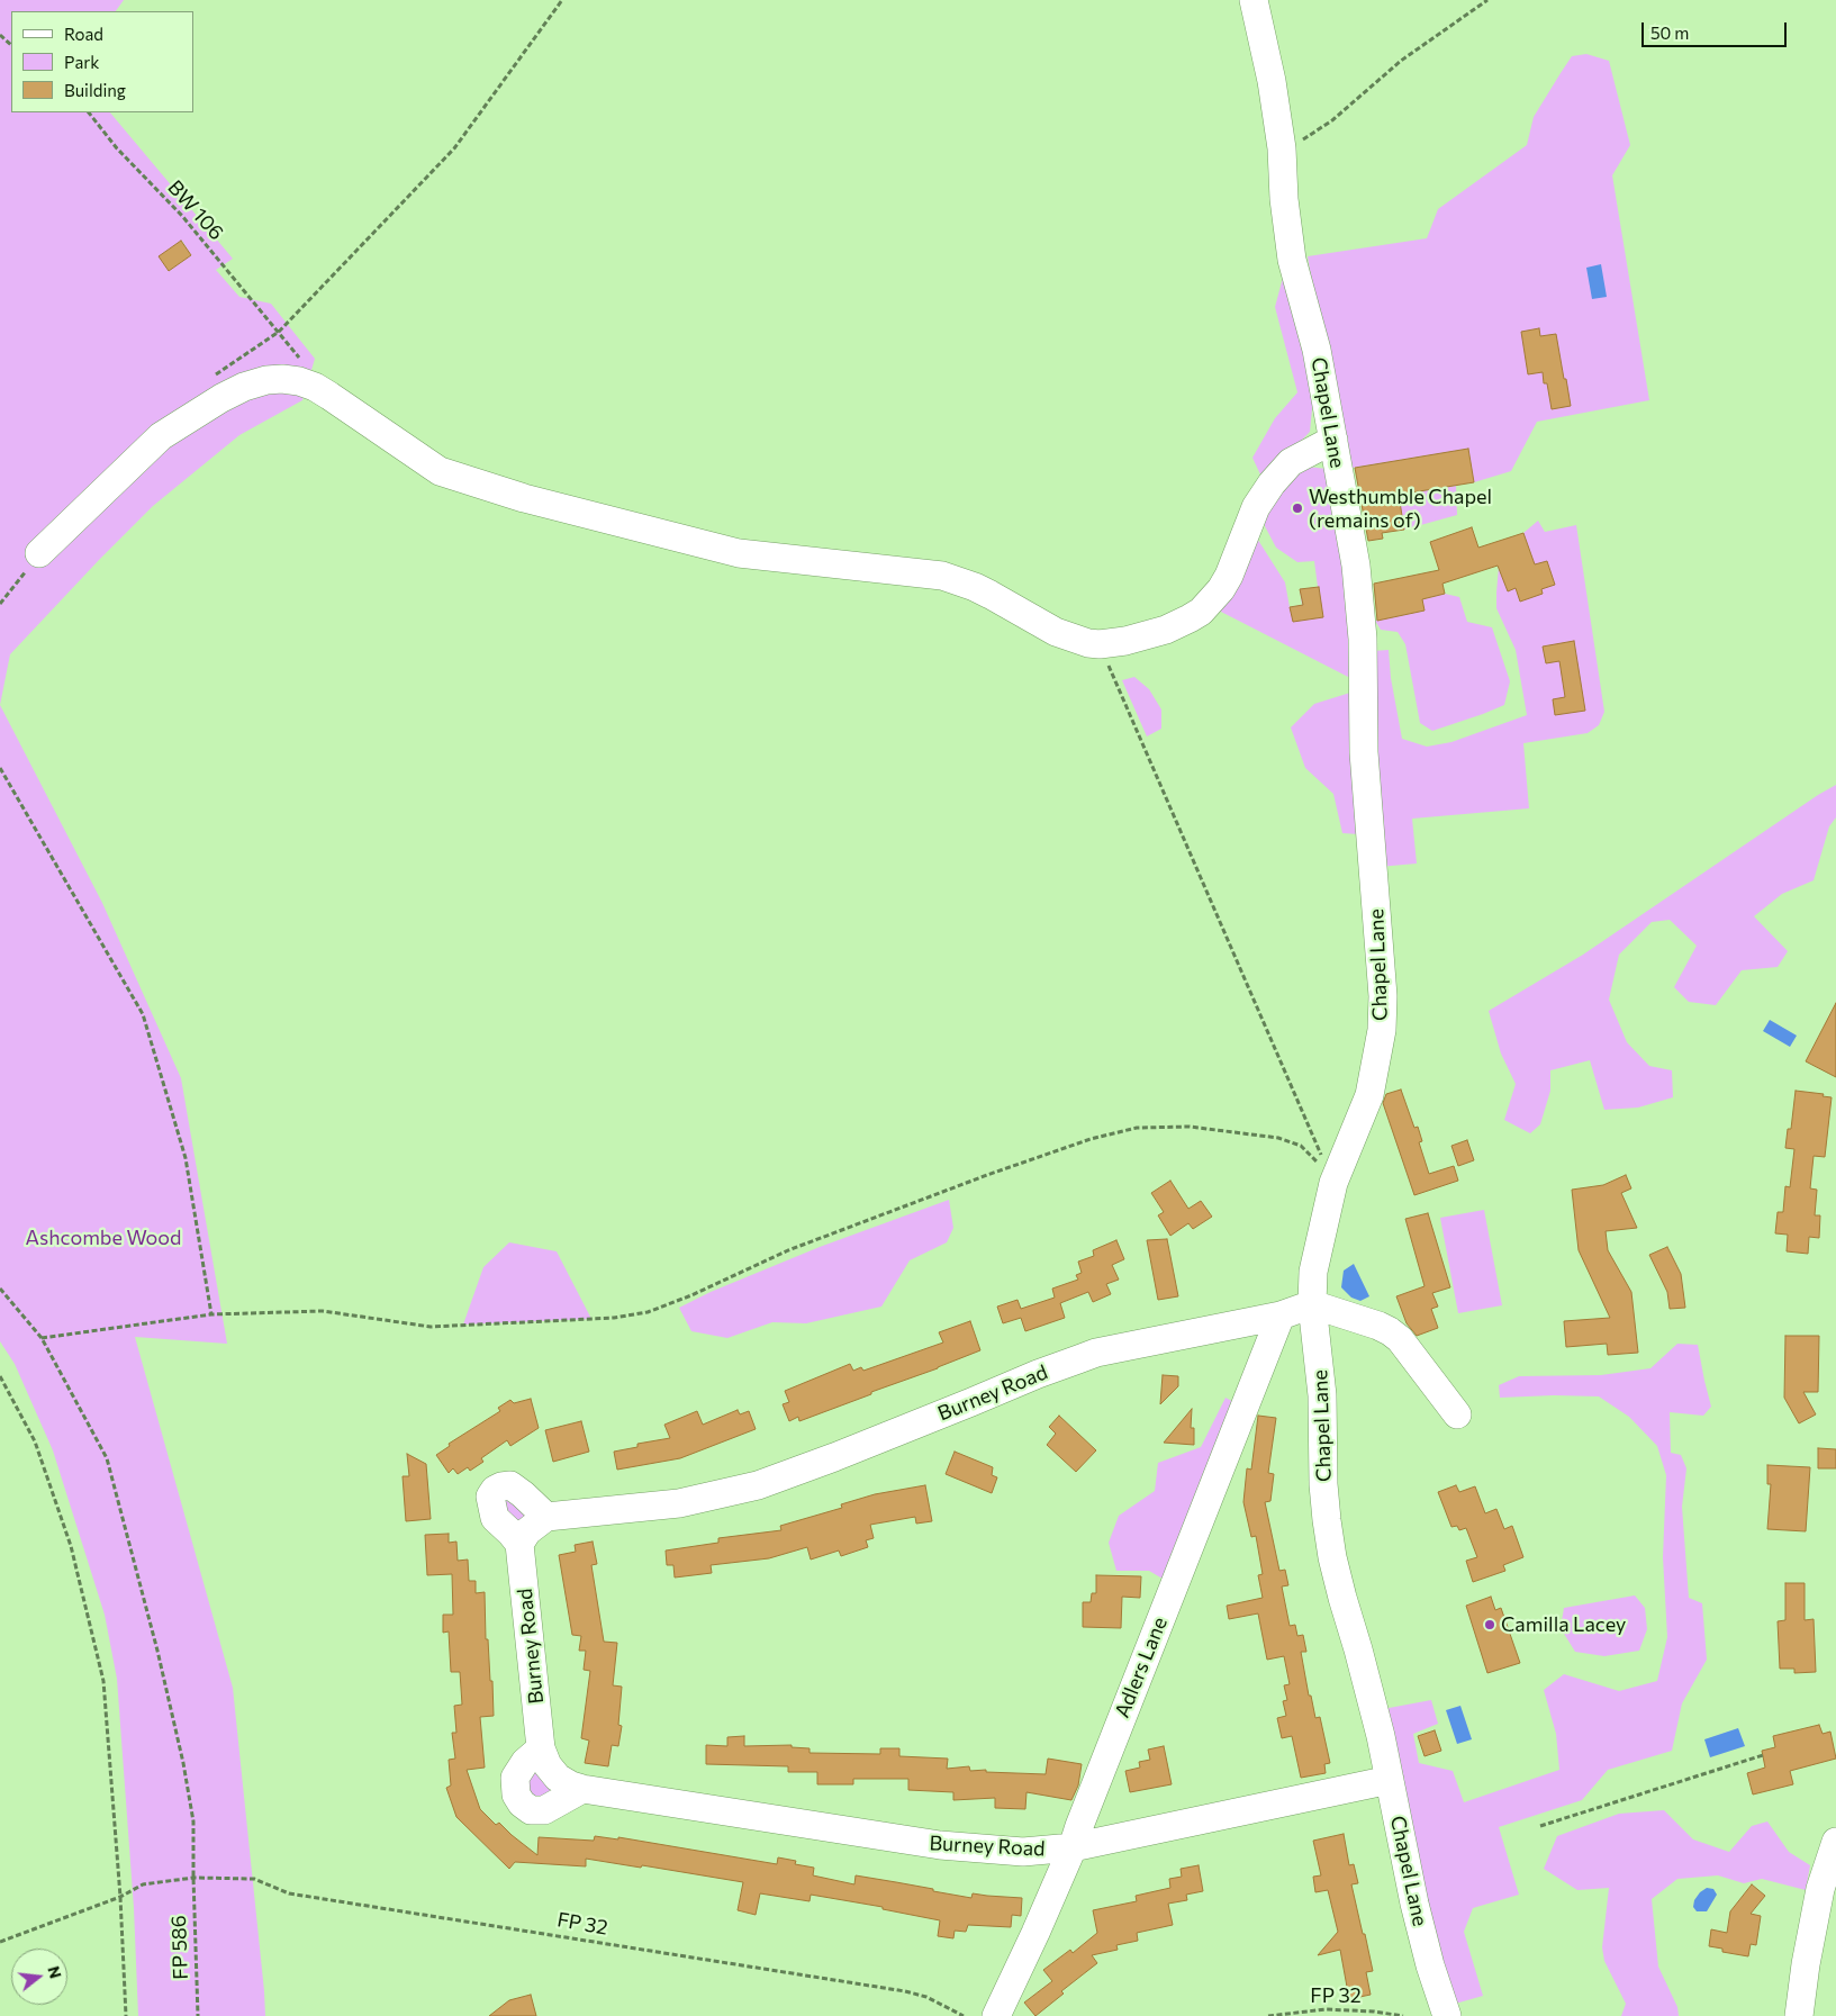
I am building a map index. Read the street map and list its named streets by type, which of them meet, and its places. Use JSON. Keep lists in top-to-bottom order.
{
  "streets": {
    "street": ["Chapel Lane", "Burney Road", "Adlers Lane"],
    "path": ["BW 106", "FP 32", "FP 586"]
  },
  "crossings": [
    ["Chapel Lane", "Burney Road"],
    ["Burney Road", "Adlers Lane"],
    ["FP 32", "FP 586"]
  ],
  "parks": ["Ashcombe Wood"],
  "places": ["Westhumble Chapel (remains of)", "Camilla Lacey"],
  "legend": ["Road", "Park", "Building"],
  "scale_bar": "50 m",
  "north": "right"
}
